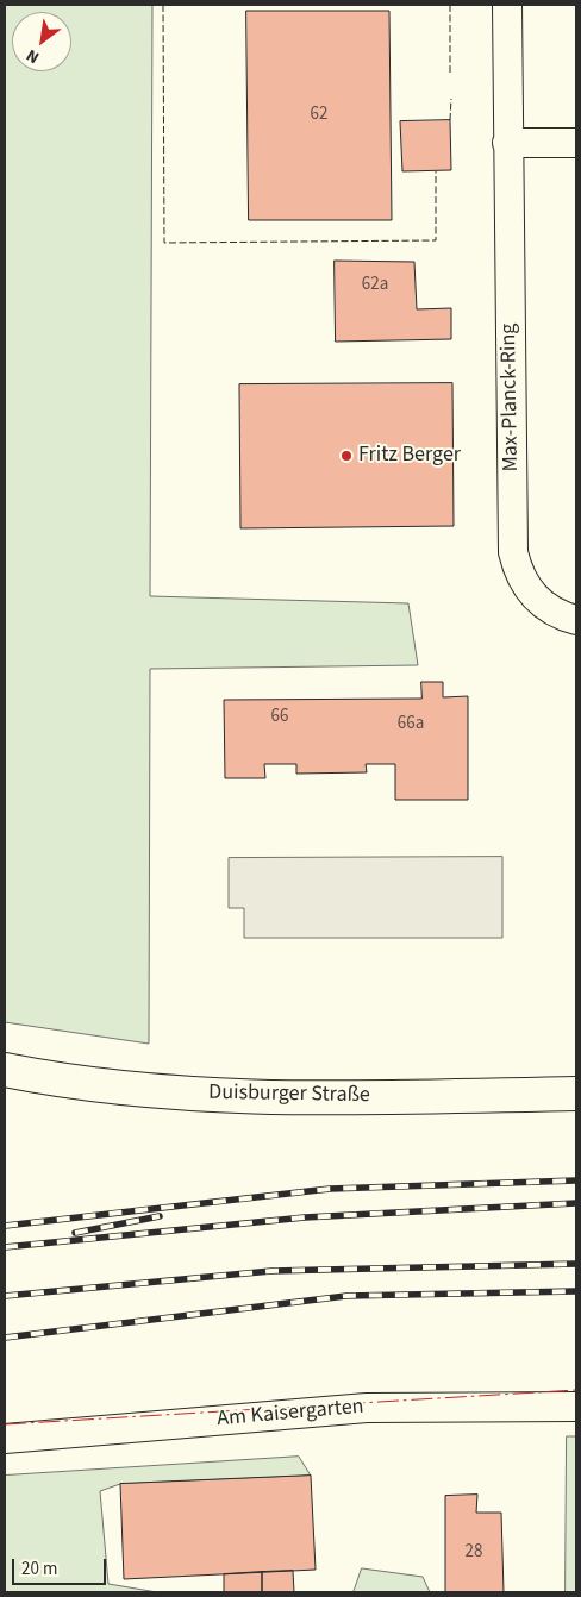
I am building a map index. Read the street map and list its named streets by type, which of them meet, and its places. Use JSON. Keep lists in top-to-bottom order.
{
  "streets": {
    "main road": ["Duisburger Straße"],
    "street": ["Max-Planck-Ring", "Am Kaisergarten"]
  },
  "places": ["Fritz Berger"],
  "house_numbers": [
    "62",
    "62a",
    "66",
    "66a",
    "28"
  ],
  "scale_bar": "20 m",
  "north": "bottom left"
}
